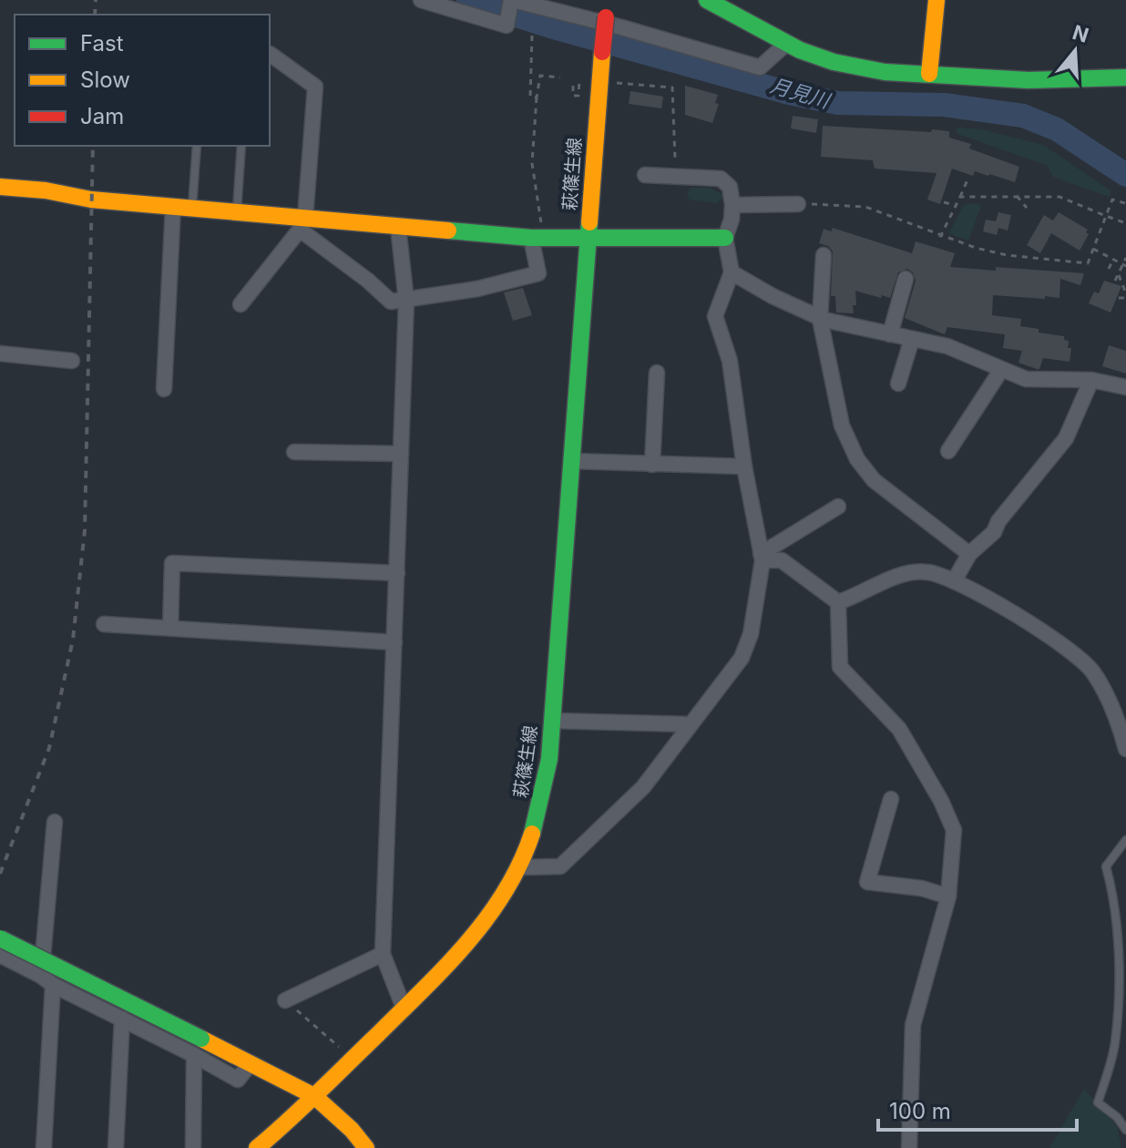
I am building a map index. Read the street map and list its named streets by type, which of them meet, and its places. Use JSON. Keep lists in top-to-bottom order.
{
  "streets": {
    "main road": ["萩篠生線"]
  },
  "water": ["月見川"],
  "legend": ["Fast", "Slow", "Jam"],
  "scale_bar": "100 m",
  "north": "top"
}
